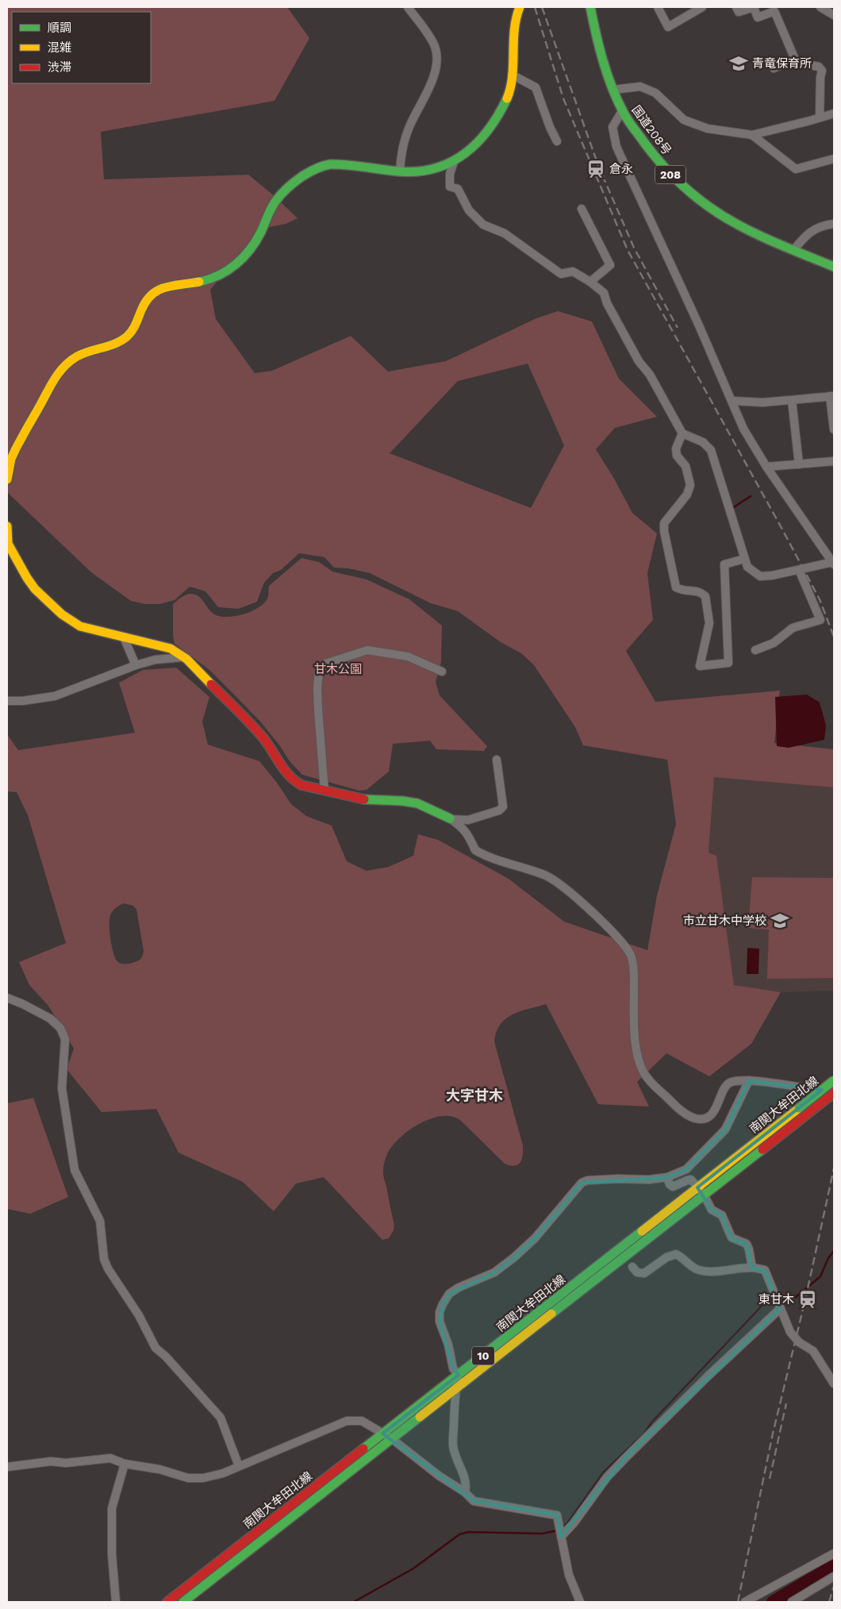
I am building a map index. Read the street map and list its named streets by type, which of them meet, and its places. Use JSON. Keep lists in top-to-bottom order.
{
  "streets": {
    "main road": [
      "国道208号",
      "208",
      "南関大牟田北線",
      "10"
    ]
  },
  "districts": ["大字甘木"],
  "parks": ["甘木公園"],
  "places": {
    "school or university": ["青竜保育所", "市立甘木中学校"],
    "station": ["倉永", "東甘木"]
  },
  "legend": ["順調", "混雑", "渋滞"]
}
